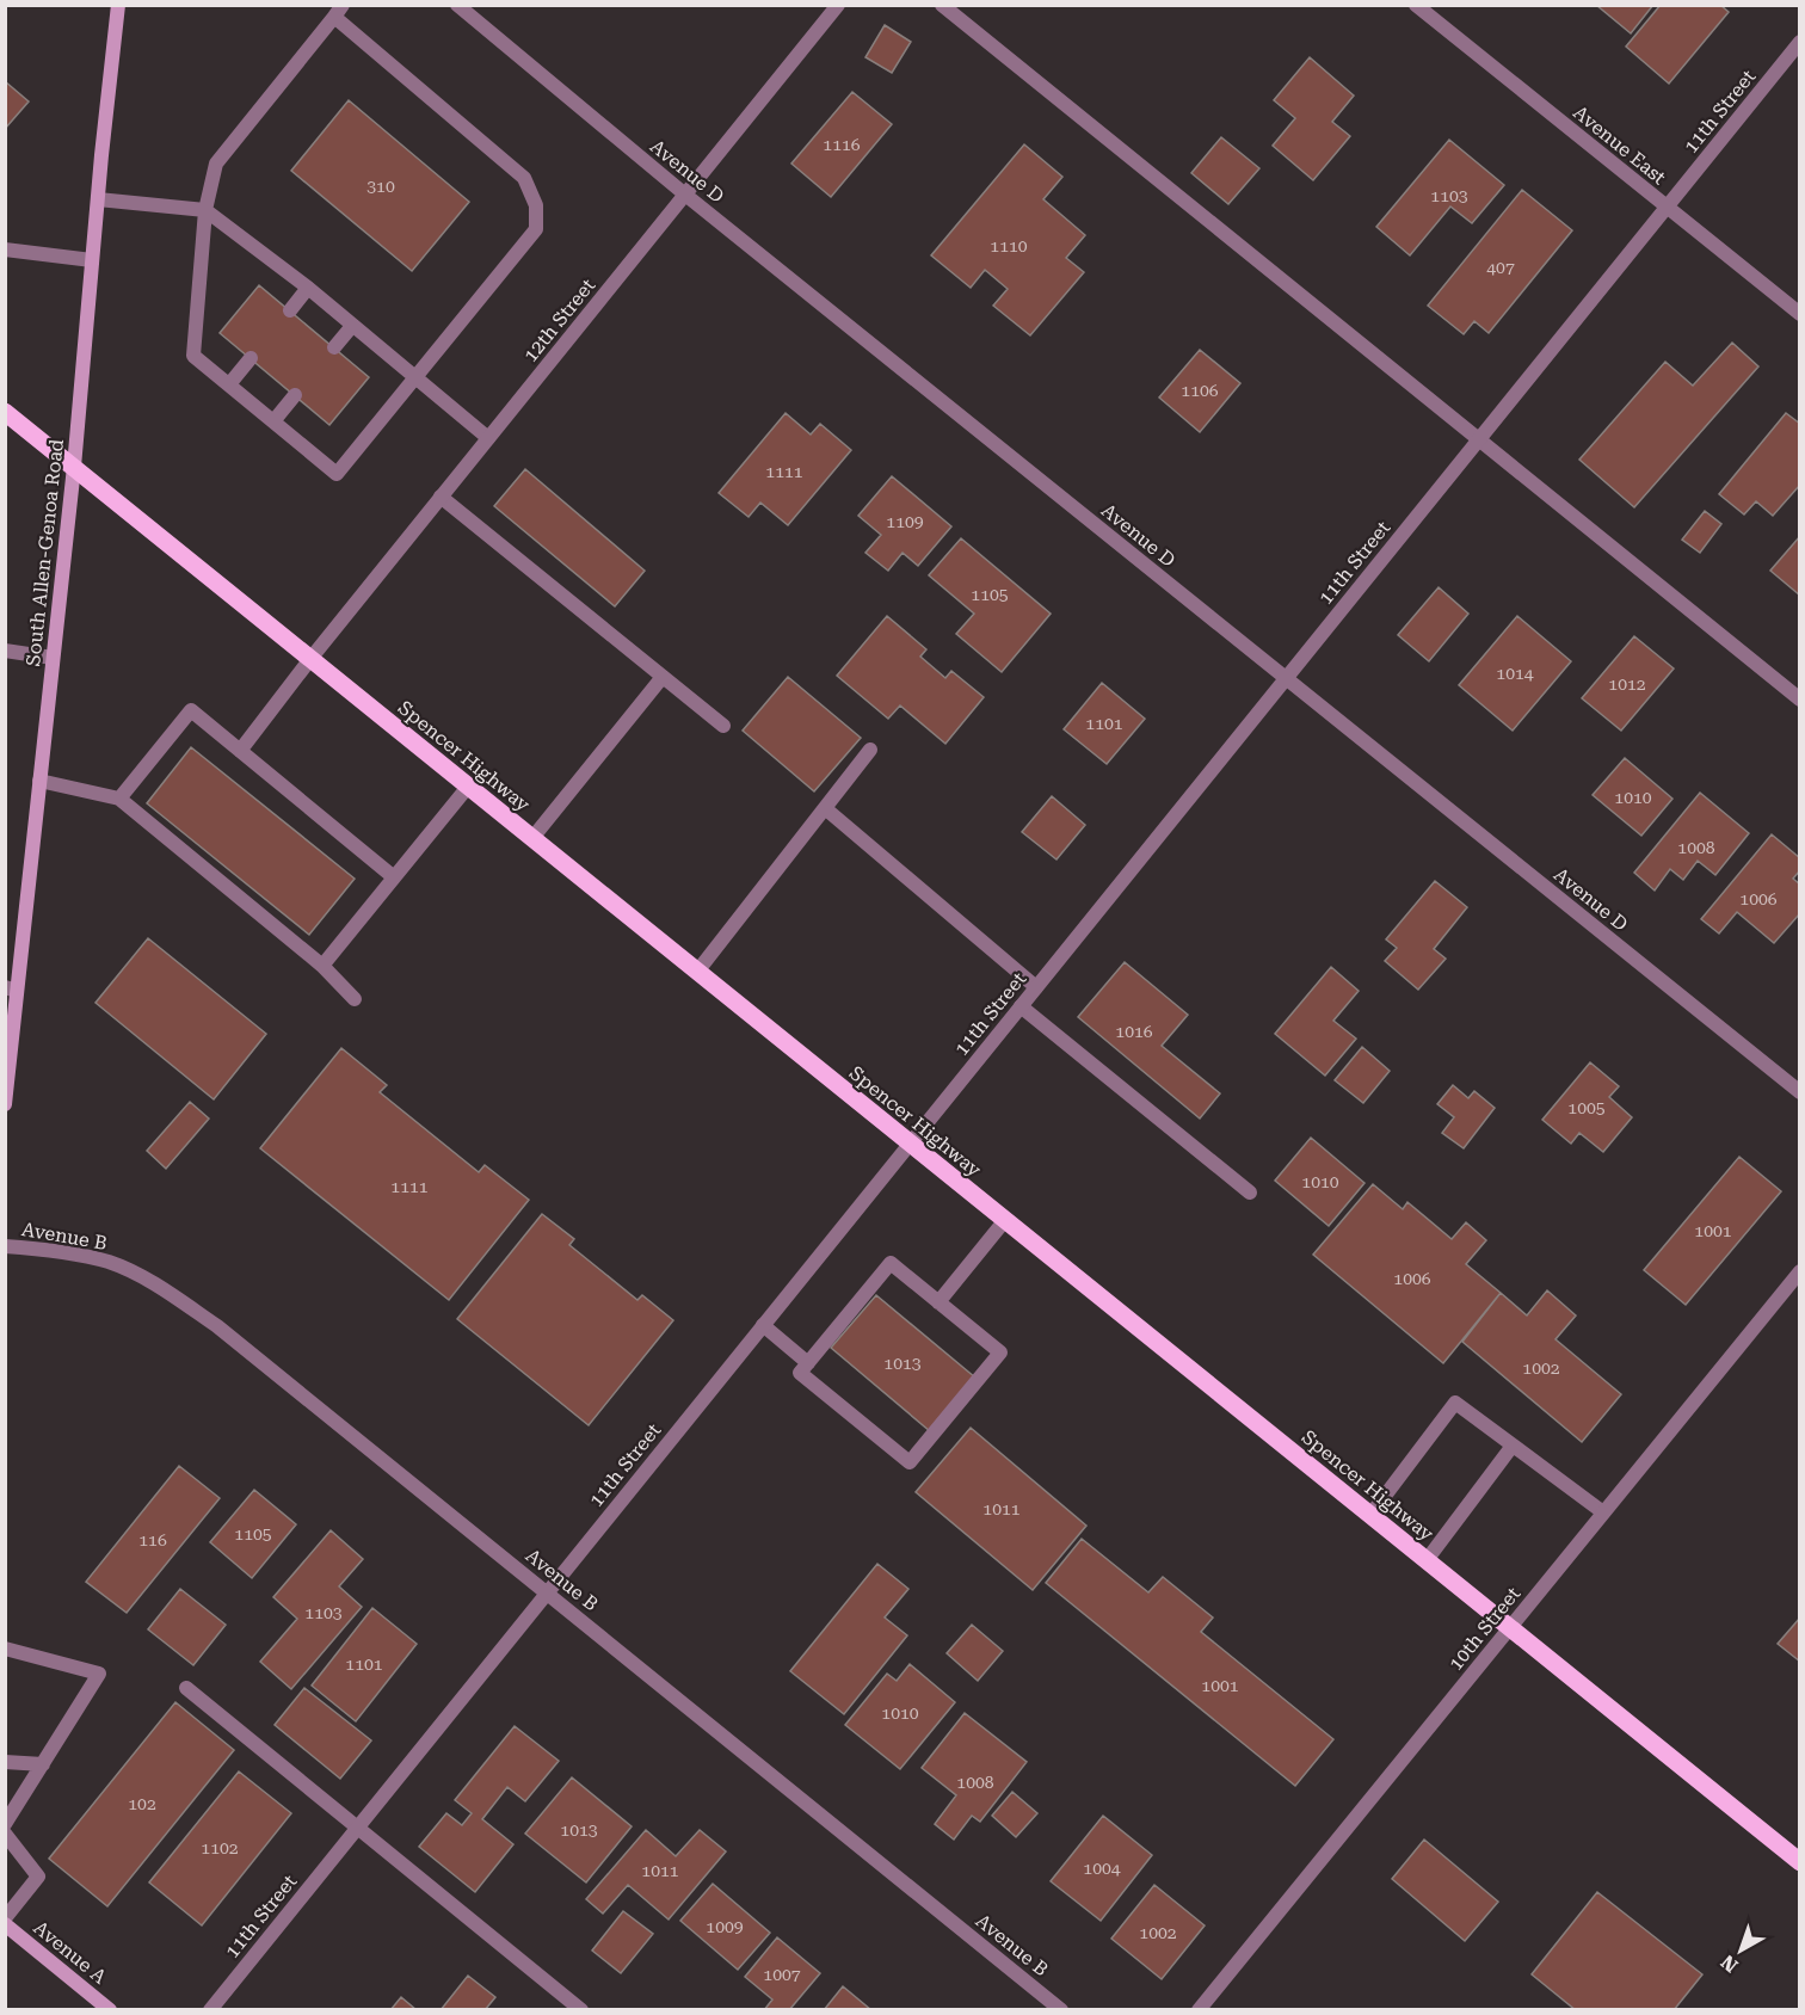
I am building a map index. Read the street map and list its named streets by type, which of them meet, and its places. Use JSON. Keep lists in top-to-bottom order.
{
  "streets": {
    "main road": ["South Allen-Genoa Road", "Spencer Highway", "Avenue A"],
    "street": [
      "11th Street",
      "Avenue East",
      "Avenue D",
      "12th Street",
      "Avenue B",
      "10th Street"
    ]
  },
  "crossings": [
    ["11th Street", "Avenue East"],
    ["11th Street", "Avenue D"],
    ["11th Street", "Spencer Highway"],
    ["11th Street", "Avenue B"],
    ["Avenue D", "12th Street"],
    ["12th Street", "Spencer Highway"],
    ["South Allen-Genoa Road", "Spencer Highway"],
    ["Spencer Highway", "10th Street"]
  ],
  "house_numbers": [
    "1116",
    "310",
    "1103",
    "1110",
    "407",
    "1106",
    "1111",
    "1109",
    "1105",
    "1014",
    "1012",
    "1101",
    "1010",
    "1008",
    "1006",
    "1016",
    "1005",
    "1010",
    "1111",
    "1001",
    "1006",
    "1013",
    "1002",
    "1011",
    "1105",
    "116",
    "1103",
    "1101",
    "1001",
    "1010",
    "1008",
    "102",
    "1013",
    "1102",
    "1004",
    "1011",
    "1009",
    "1002",
    "1007"
  ],
  "north": "bottom left"
}
